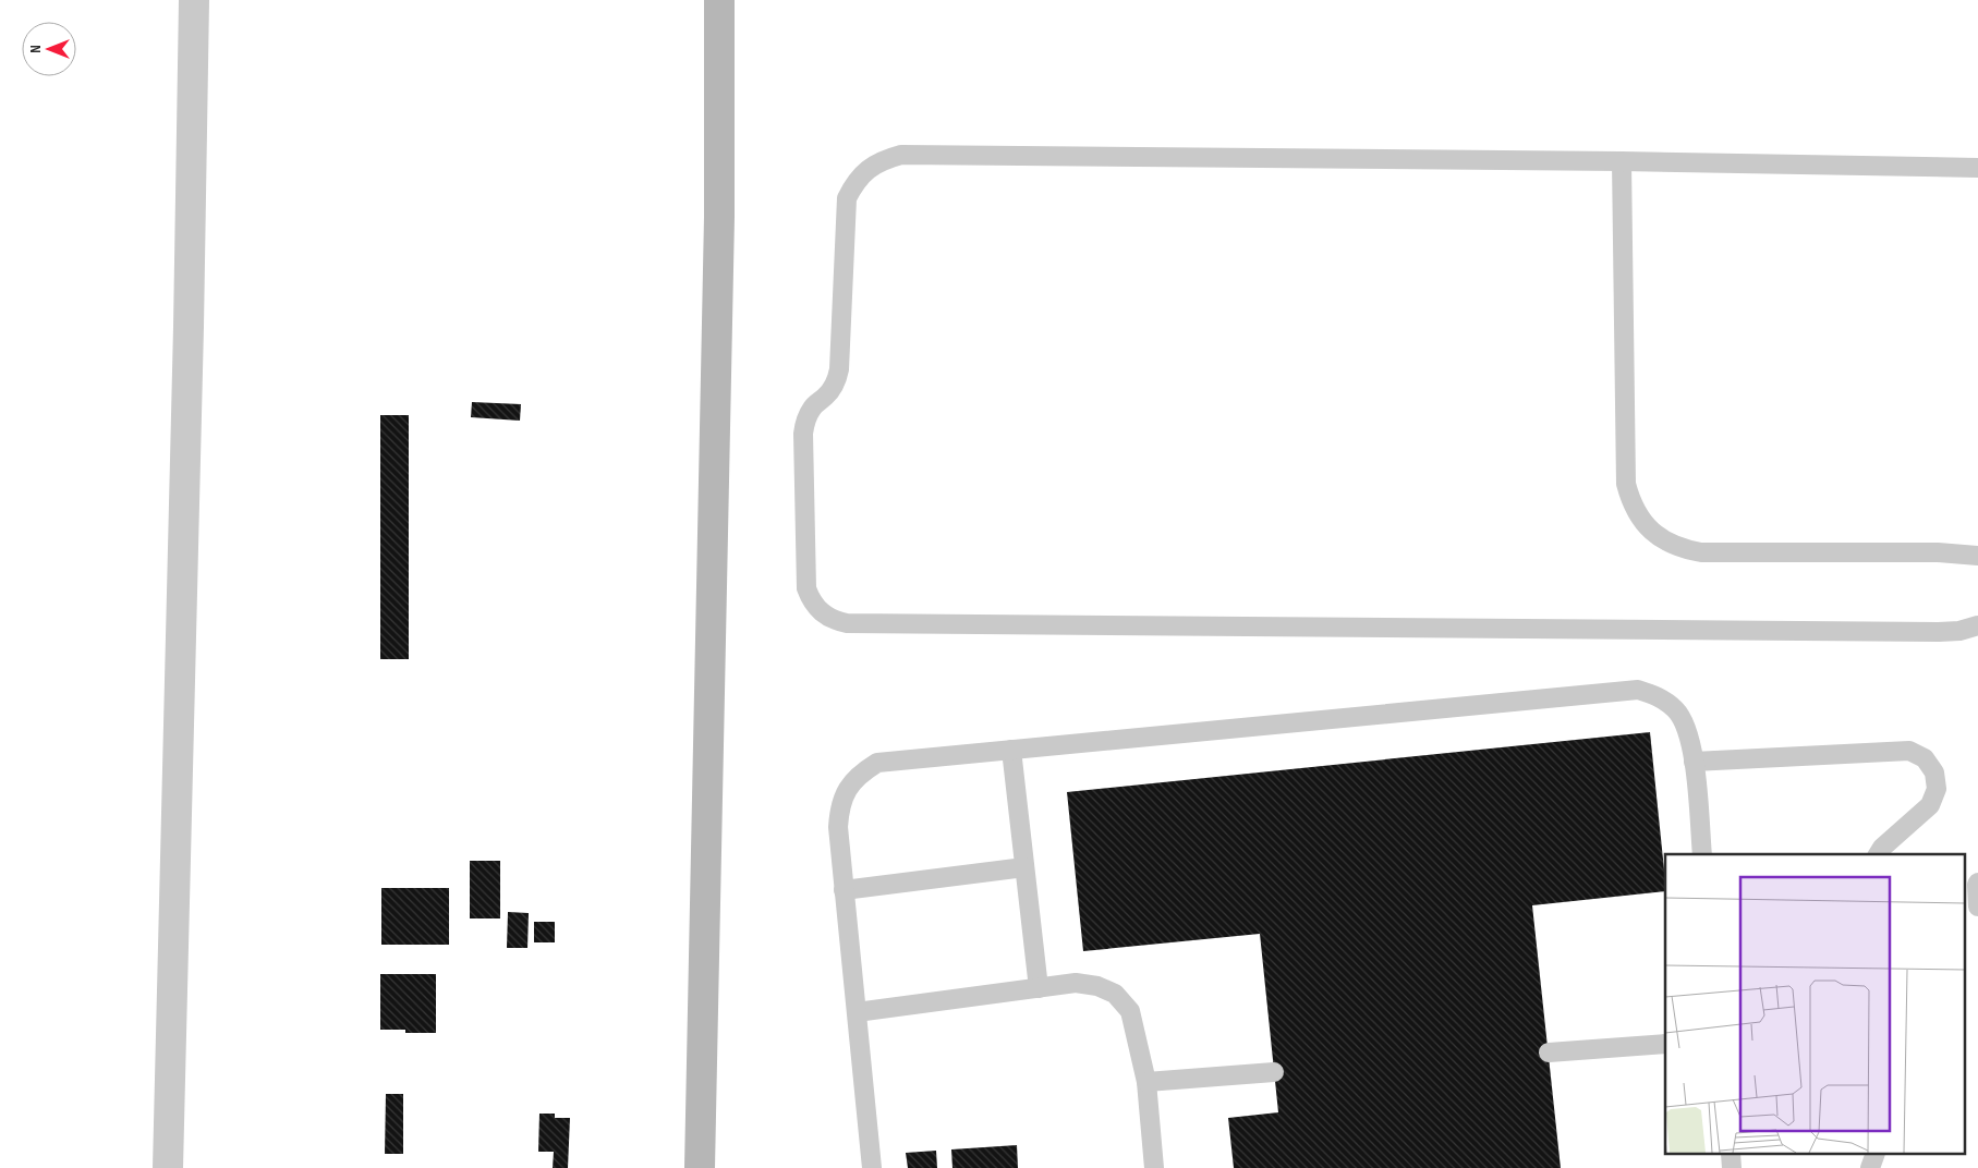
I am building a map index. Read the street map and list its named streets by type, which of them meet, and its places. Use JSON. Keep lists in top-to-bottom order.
{
  "north": "left"
}
